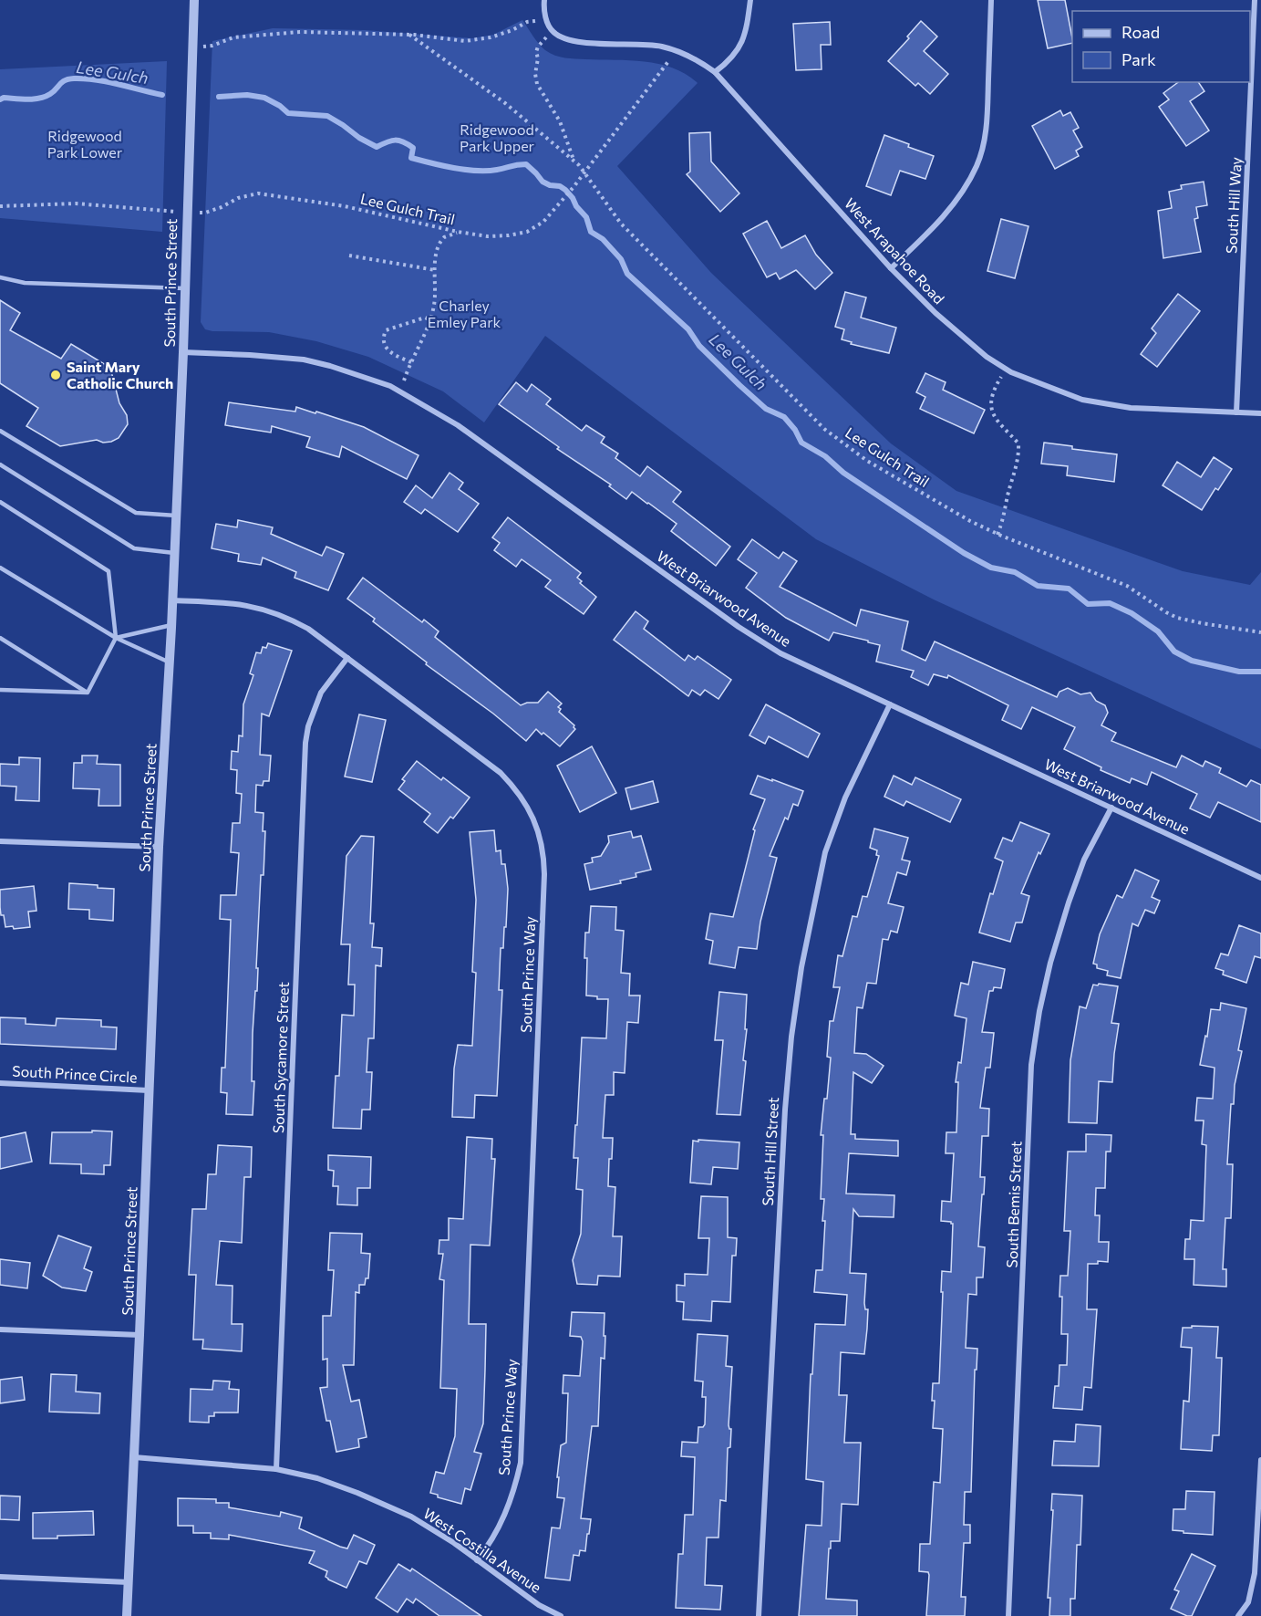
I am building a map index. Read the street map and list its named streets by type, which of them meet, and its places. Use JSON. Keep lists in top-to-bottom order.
{
  "streets": {
    "street": [
      "South Hill Way",
      "West Arapahoe Road",
      "South Prince Street",
      "West Briarwood Avenue",
      "South Prince Way",
      "South Sycamore Street",
      "South Prince Circle",
      "South Hill Street",
      "South Bemis Street",
      "West Costilla Avenue"
    ],
    "path": ["Lee Gulch Trail"]
  },
  "crossings": [
    ["South Hill Way", "West Arapahoe Road"],
    ["Lee Gulch Trail", "West Arapahoe Road"],
    ["South Prince Street", "West Briarwood Avenue"],
    ["South Prince Street", "South Prince Way"],
    ["South Prince Street", "South Prince Circle"],
    ["South Prince Street", "West Costilla Avenue"],
    ["West Briarwood Avenue", "South Hill Street"],
    ["West Briarwood Avenue", "South Bemis Street"],
    ["South Prince Way", "South Sycamore Street"],
    ["South Prince Way", "West Costilla Avenue"],
    ["South Sycamore Street", "West Costilla Avenue"]
  ],
  "water": ["Lee Gulch"],
  "parks": ["Ridgewood Park Upper", "Ridgewood Park Lower", "Charley Emley Park"],
  "places": ["Saint Mary Catholic Church"],
  "legend": ["Road", "Park"]
}
